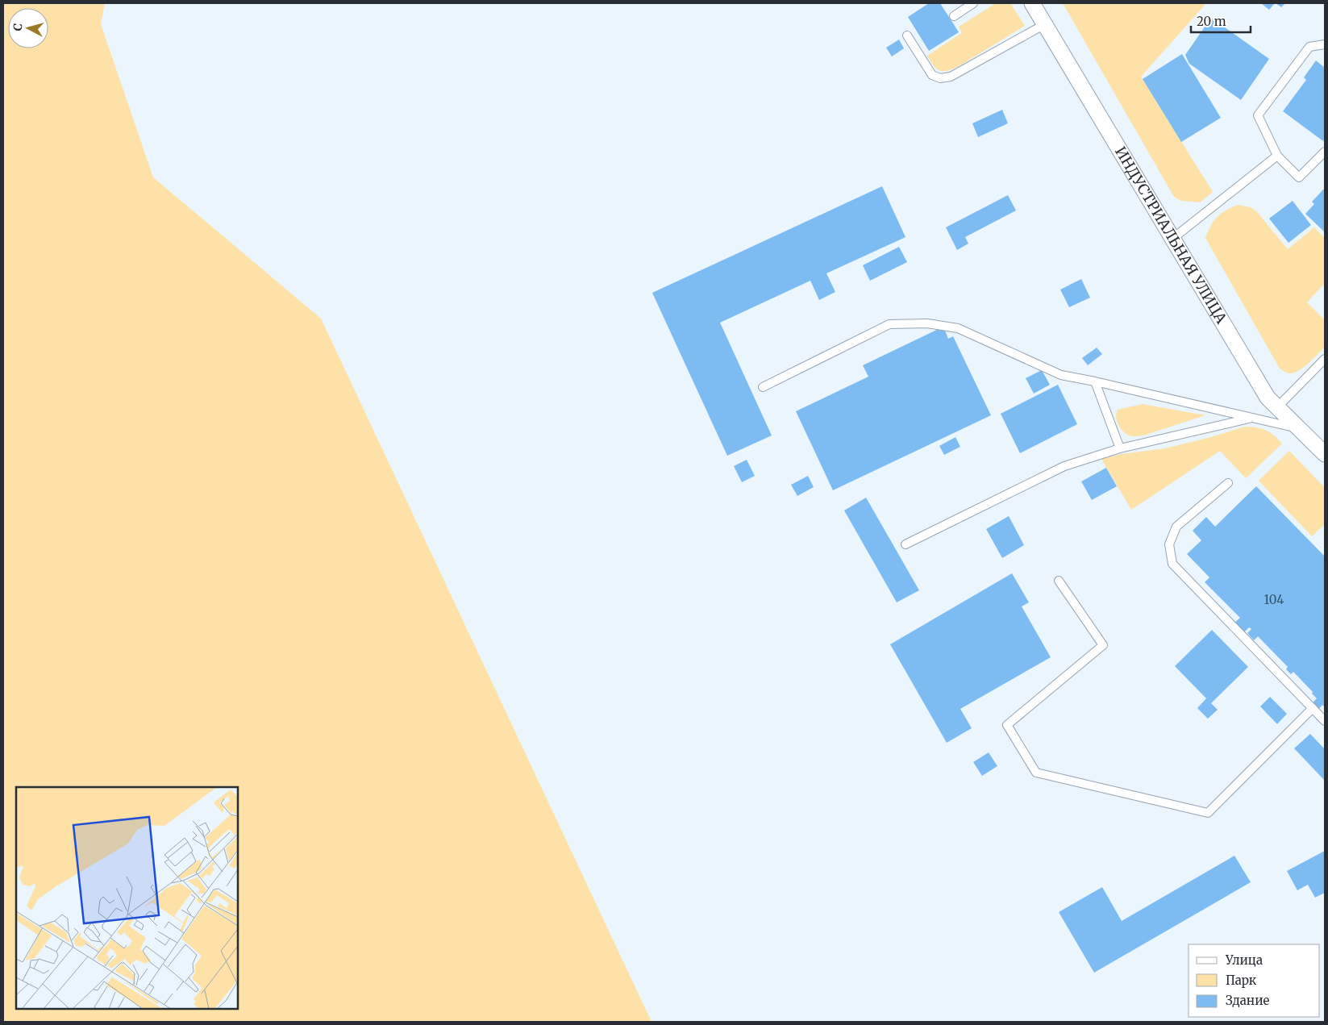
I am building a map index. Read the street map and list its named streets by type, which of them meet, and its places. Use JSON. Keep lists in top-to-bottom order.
{
  "streets": {
    "street": ["ИНДУСТРИАЛЬНАЯ УЛИЦА"]
  },
  "house_numbers": ["104"],
  "legend": ["Улица", "Парк", "Здание"],
  "scale_bar": "20 m",
  "north": "left"
}
